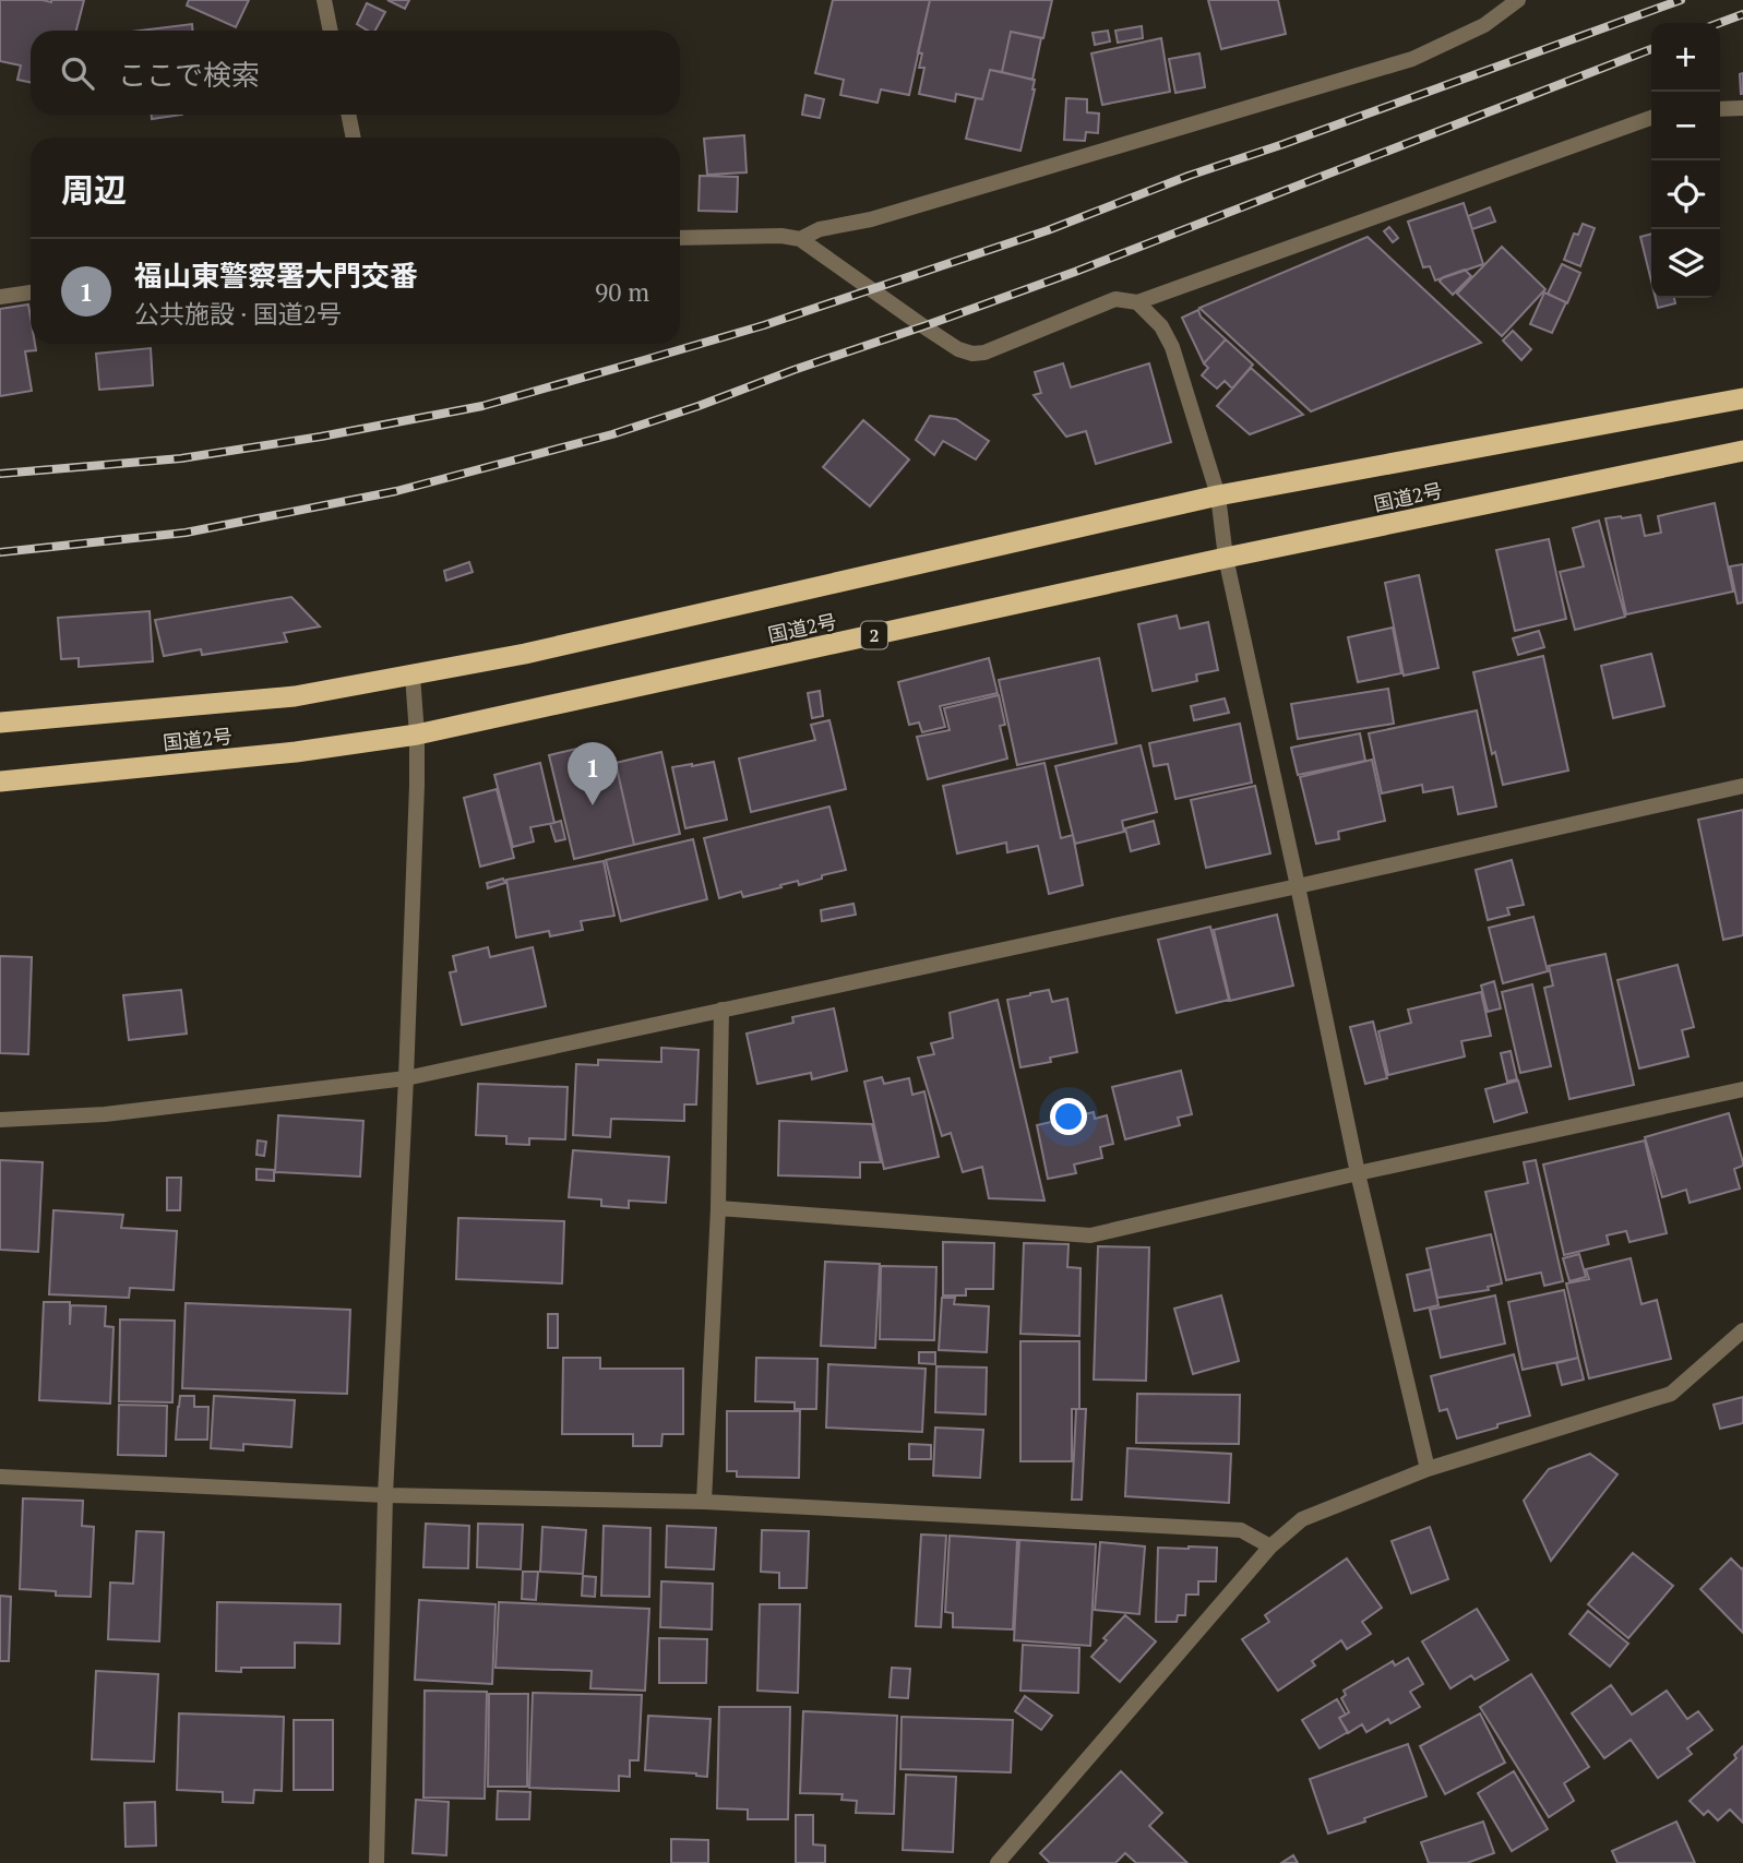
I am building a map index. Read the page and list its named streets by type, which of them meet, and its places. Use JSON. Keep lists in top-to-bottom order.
{
  "streets": {
    "highway": ["国道2号", "2"]
  },
  "page": {
    "map_buttons": ["+", "−"],
    "search": "ここで検索",
    "heading": "周辺",
    "list": [
      {
        "mark": "1",
        "name": "福山東警察署大門交番",
        "note": "公共施設 · 国道2号",
        "value": "90 m"
      }
    ],
    "pins": "1"
  }
}
